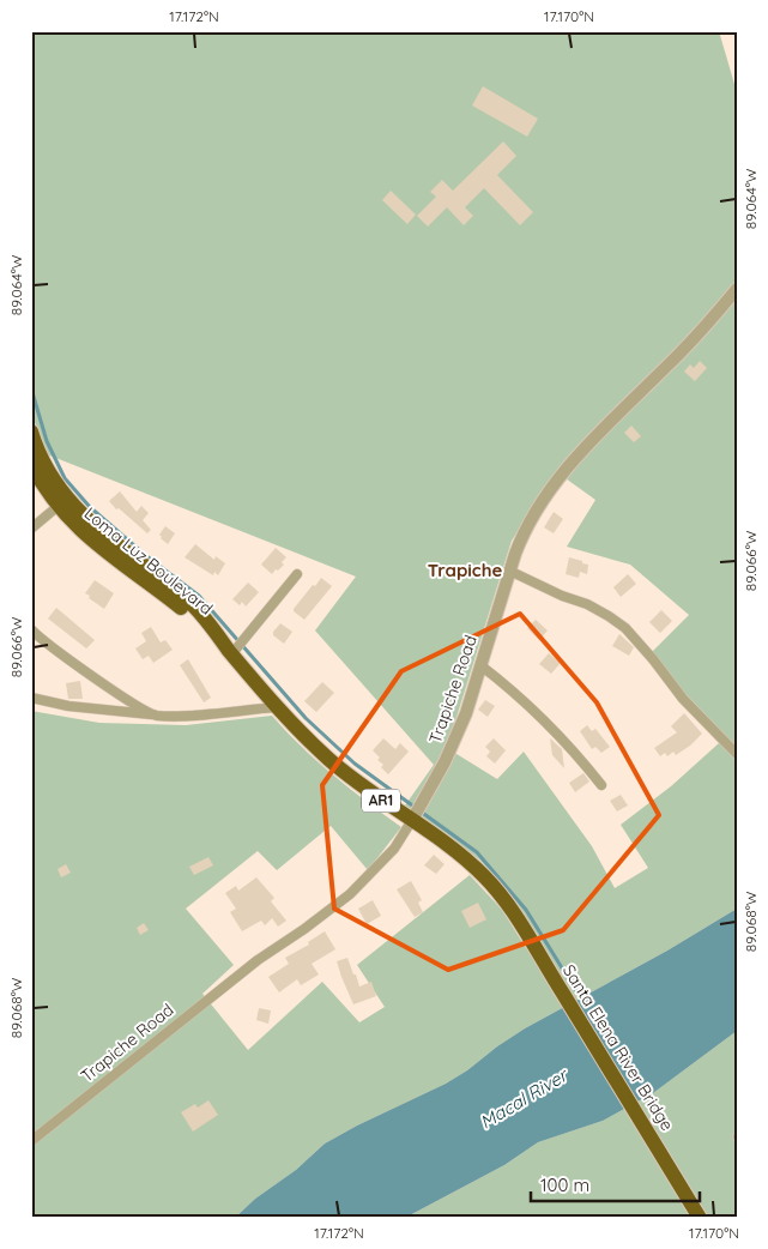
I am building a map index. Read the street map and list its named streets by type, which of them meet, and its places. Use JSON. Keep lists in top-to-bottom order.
{
  "streets": {
    "highway": ["Loma Luz Boulevard", "AR1", "Santa Elena River Bridge"],
    "street": ["Trapiche Road"]
  },
  "crossings": [
    ["Loma Luz Boulevard", "AR1"],
    ["Trapiche Road", "AR1"],
    ["Trapiche Road", "Santa Elena River Bridge"],
    ["AR1", "Santa Elena River Bridge"]
  ],
  "districts": ["Trapiche"],
  "water": ["Macal River"],
  "scale_bar": "100 m",
  "coordinates": [
    "17.172°N",
    "17.170°N",
    "89.064°W",
    "89.066°W",
    "89.068°W"
  ]
}
